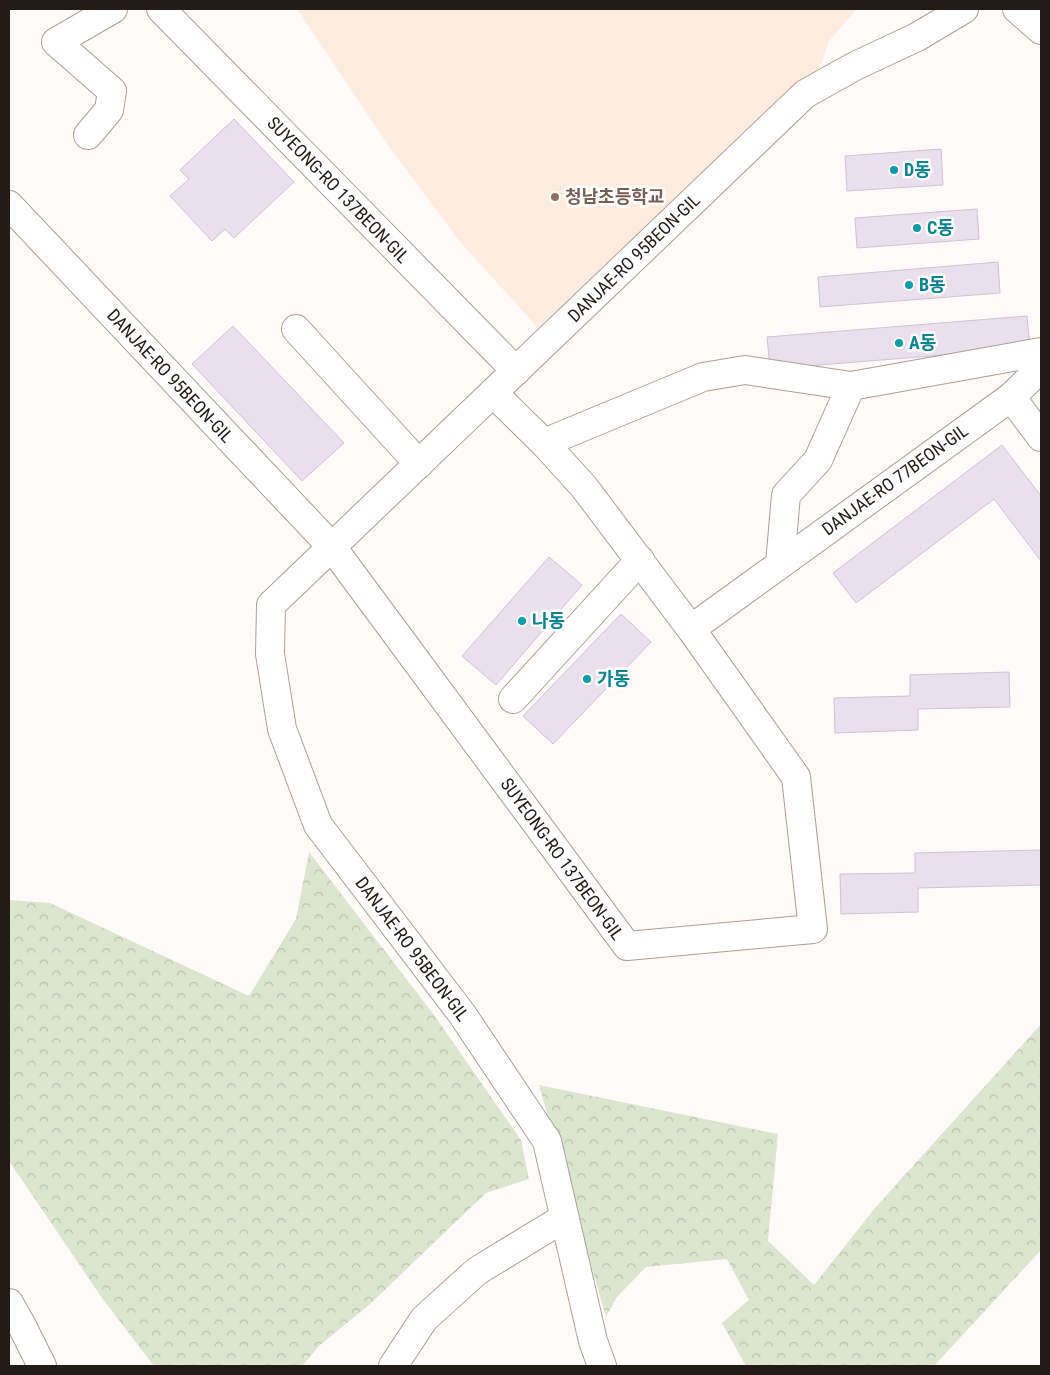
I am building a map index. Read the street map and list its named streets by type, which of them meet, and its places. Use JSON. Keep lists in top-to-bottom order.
{
  "streets": {
    "street": ["SUYEONG-RO 137BEON-GIL", "DANJAE-RO 95BEON-GIL", "DANJAE-RO 77BEON-GIL"]
  },
  "crossings": [
    ["SUYEONG-RO 137BEON-GIL", "DANJAE-RO 95BEON-GIL"],
    ["SUYEONG-RO 137BEON-GIL", "DANJAE-RO 77BEON-GIL"]
  ],
  "places": [
    "D동",
    "청남초등학교",
    "C동",
    "B동",
    "A동",
    "나동",
    "가동"
  ]
}
